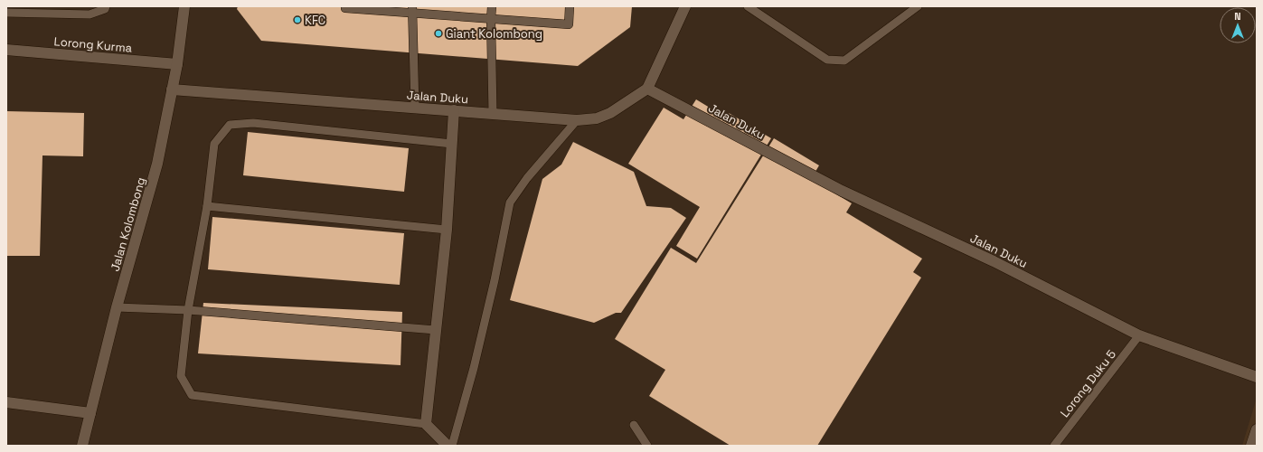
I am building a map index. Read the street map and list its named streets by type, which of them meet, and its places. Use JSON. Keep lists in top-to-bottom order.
{
  "streets": {
    "street": ["Lorong Kurma", "Jalan Duku", "Jalan Kolombong"],
    "lane": ["Lorong Duku 5"]
  },
  "crossings": [
    ["Lorong Kurma", "Jalan Kolombong"],
    ["Jalan Duku", "Jalan Kolombong"],
    ["Jalan Duku", "Lorong Duku 5"]
  ],
  "places": ["KFC", "Giant Kolombong"],
  "north": "top"
}
